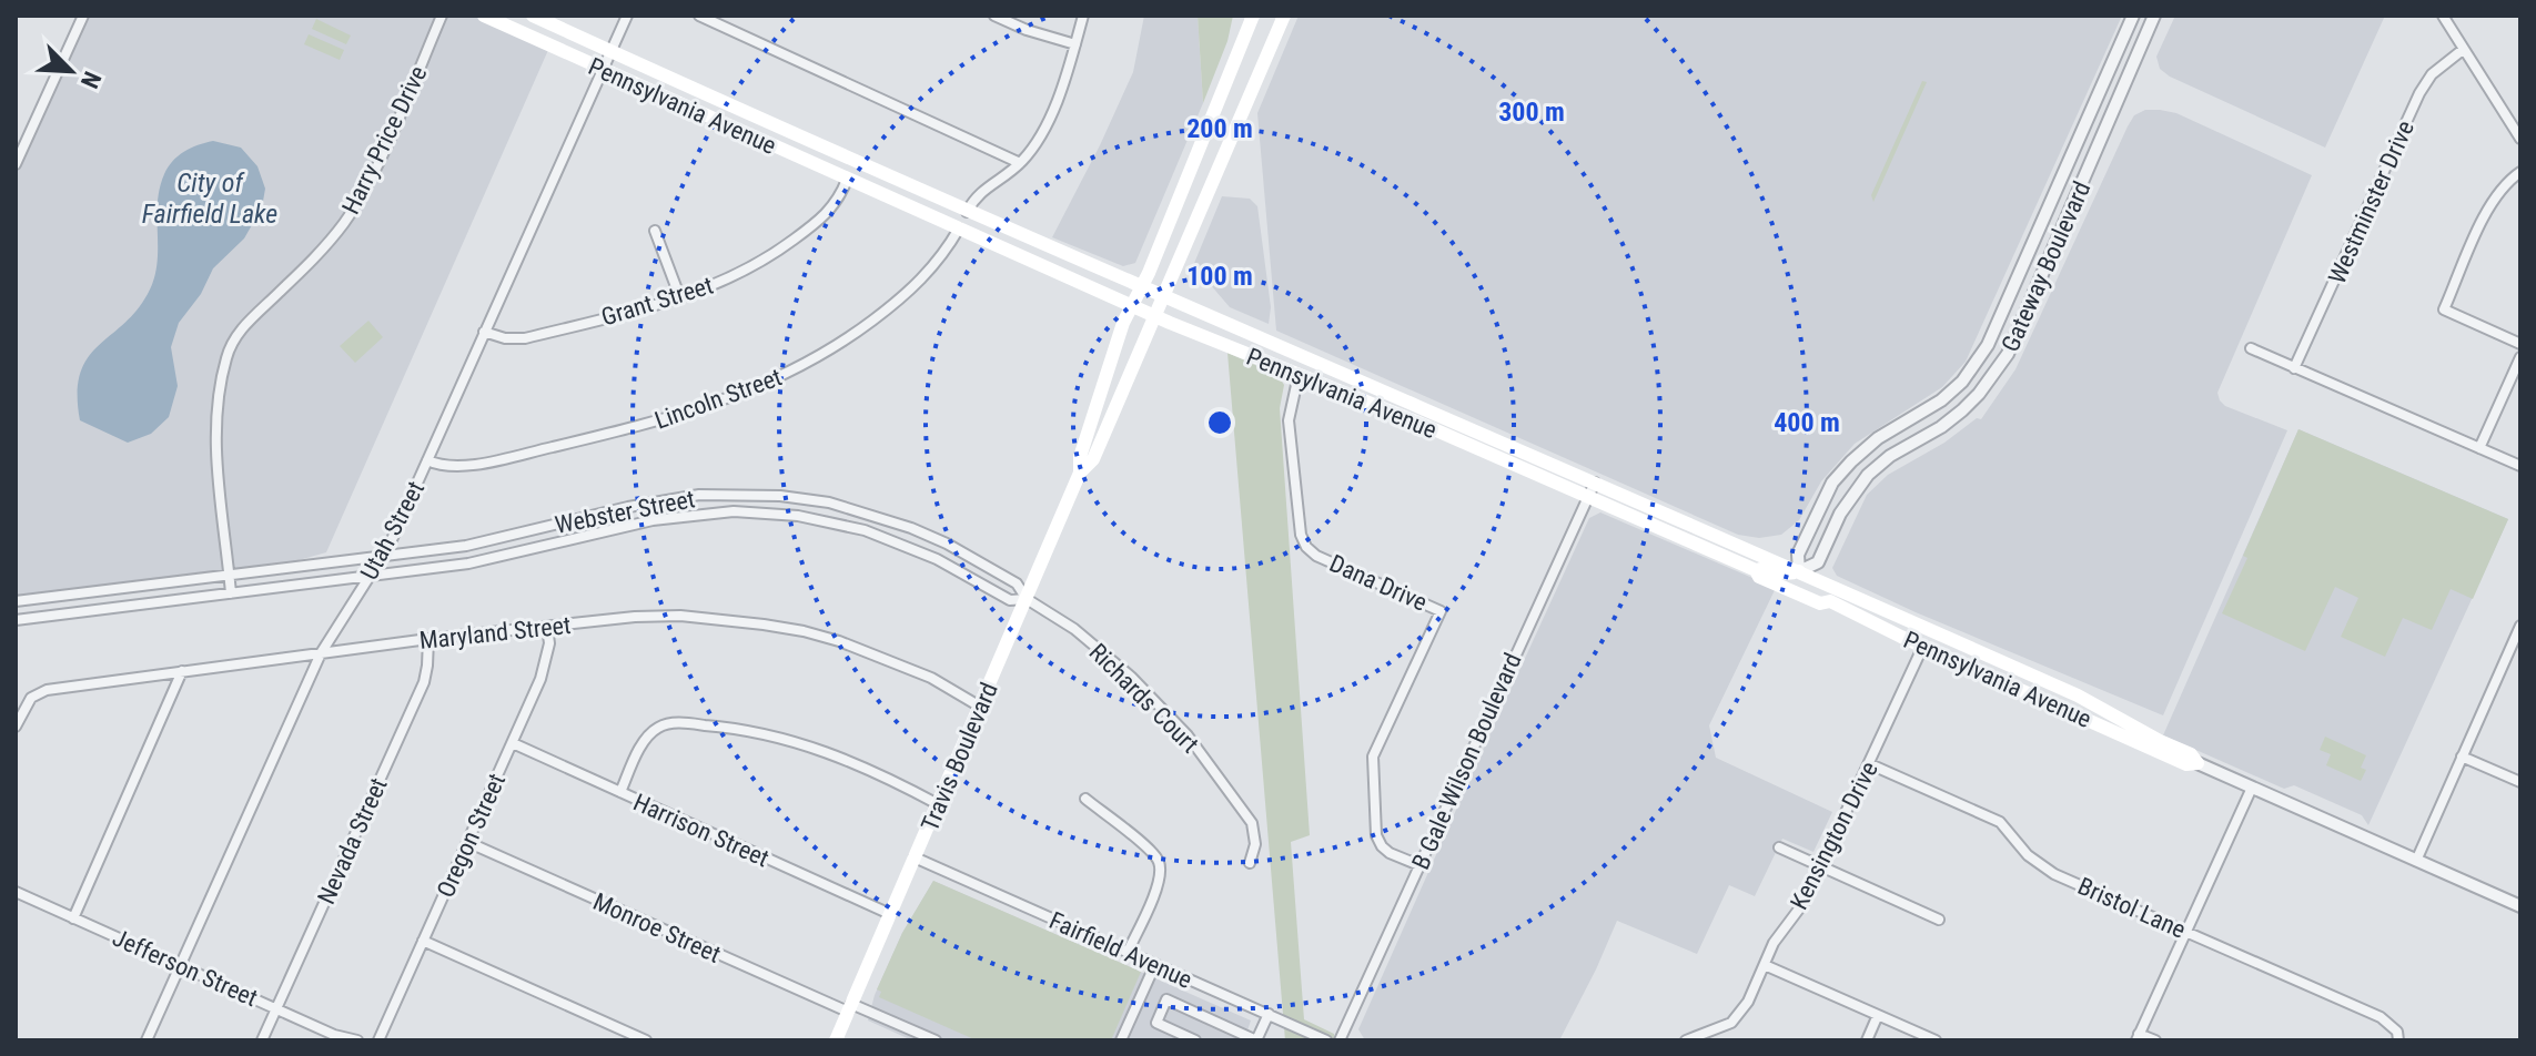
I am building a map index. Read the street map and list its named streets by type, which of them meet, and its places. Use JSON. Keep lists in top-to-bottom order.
{
  "streets": {
    "main road": ["Pennsylvania Avenue", "Travis Boulevard"],
    "street": [
      "Harry Price Drive",
      "Westminster Drive",
      "Gateway Boulevard",
      "Grant Street",
      "Lincoln Street",
      "Webster Street",
      "Utah Street",
      "Dana Drive",
      "Maryland Street",
      "Richards Court",
      "B Gale Wilson Boulevard",
      "Harrison Street",
      "Oregon Street",
      "Kensington Drive",
      "Nevada Street",
      "Bristol Lane",
      "Monroe Street",
      "Fairfield Avenue",
      "Jefferson Street"
    ]
  },
  "crossings": [
    ["Pennsylvania Avenue", "Gateway Boulevard"],
    ["Pennsylvania Avenue", "Grant Street"],
    ["Pennsylvania Avenue", "Lincoln Street"],
    ["Pennsylvania Avenue", "Utah Street"],
    ["Pennsylvania Avenue", "Dana Drive"],
    ["Pennsylvania Avenue", "Travis Boulevard"],
    ["Pennsylvania Avenue", "B Gale Wilson Boulevard"],
    ["Pennsylvania Avenue", "Kensington Drive"],
    ["Harry Price Drive", "Webster Street"],
    ["Grant Street", "Utah Street"],
    ["Lincoln Street", "Utah Street"],
    ["Webster Street", "Utah Street"],
    ["Webster Street", "Richards Court"],
    ["Webster Street", "Travis Boulevard"],
    ["Utah Street", "Maryland Street"],
    ["Utah Street", "Jefferson Street"],
    ["Dana Drive", "B Gale Wilson Boulevard"],
    ["Maryland Street", "Travis Boulevard"],
    ["Maryland Street", "Oregon Street"],
    ["Maryland Street", "Nevada Street"],
    ["Richards Court", "Travis Boulevard"],
    ["Travis Boulevard", "Harrison Street"],
    ["Travis Boulevard", "Monroe Street"],
    ["Travis Boulevard", "Fairfield Avenue"],
    ["Harrison Street", "Oregon Street"],
    ["Oregon Street", "Monroe Street"],
    ["Kensington Drive", "Bristol Lane"],
    ["Nevada Street", "Jefferson Street"]
  ],
  "water": ["City of Fairfield Lake"],
  "north": "bottom right",
  "rings": [
    "300 m",
    "200 m",
    "100 m",
    "400 m"
  ]
}
